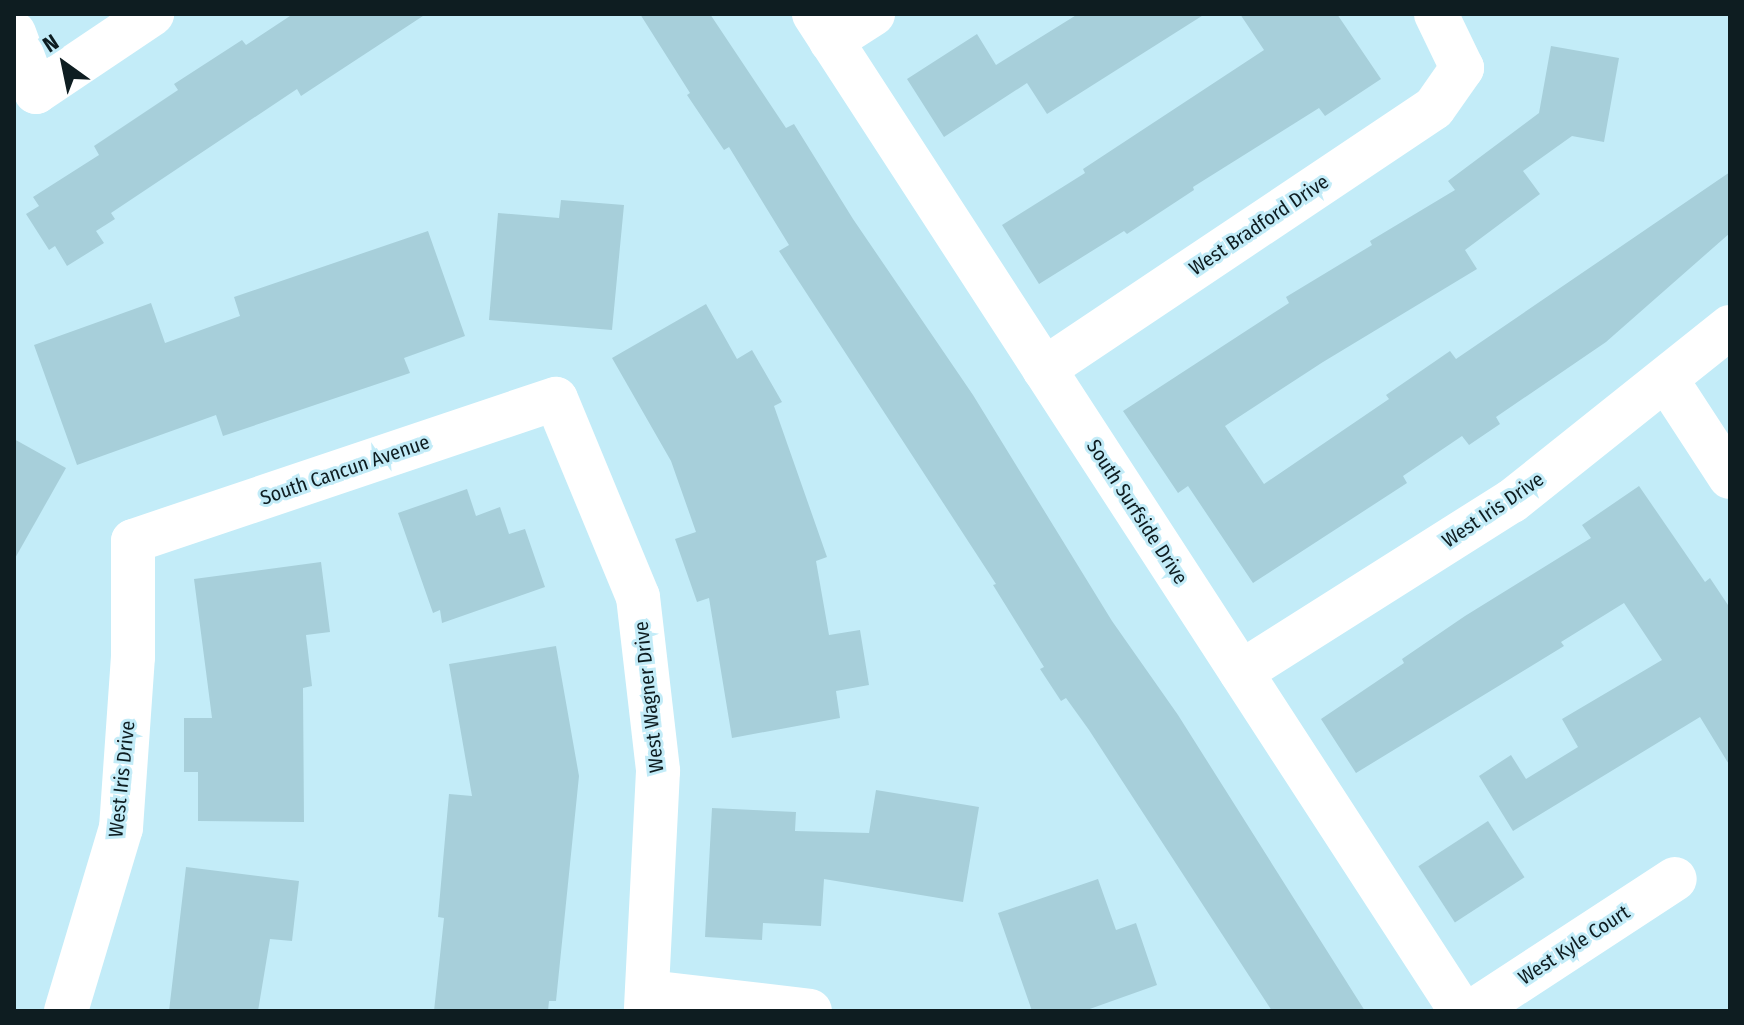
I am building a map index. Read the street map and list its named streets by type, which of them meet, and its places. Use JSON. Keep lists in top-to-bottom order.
{
  "streets": {
    "street": [
      "West Bradford Drive",
      "South Cancun Avenue",
      "West Iris Drive",
      "South Surfside Drive",
      "West Wagner Drive",
      "West Kyle Court"
    ]
  },
  "crossings": [
    ["West Bradford Drive", "South Surfside Drive"],
    ["South Cancun Avenue", "West Iris Drive"],
    ["South Cancun Avenue", "West Wagner Drive"],
    ["West Iris Drive", "South Surfside Drive"]
  ],
  "north": "top left"
}
